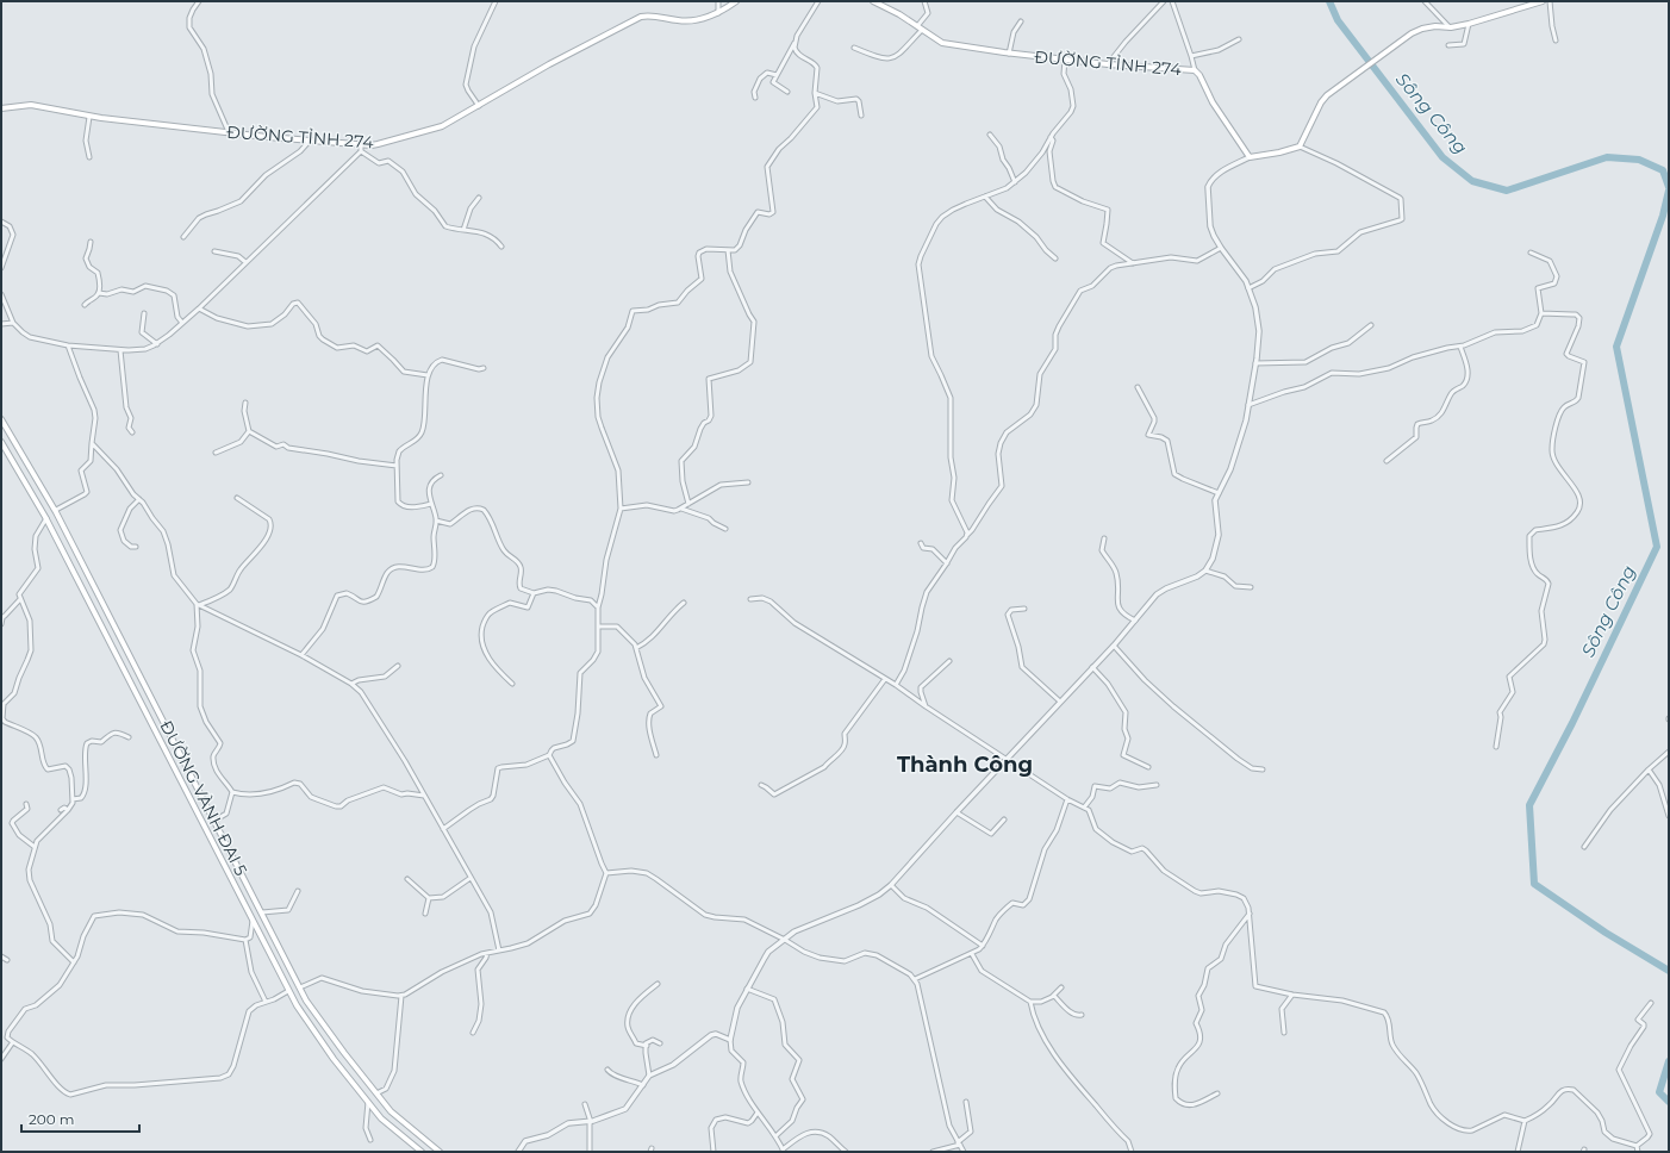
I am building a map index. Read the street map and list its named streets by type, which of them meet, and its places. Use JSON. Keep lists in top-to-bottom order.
{
  "streets": {
    "main road": ["ĐƯỜNG TỈNH 274", "ĐƯỜNG VÀNH ĐAI 5"]
  },
  "districts": ["Thành Công"],
  "water": ["Sông Công"],
  "scale_bar": "200 m"
}
